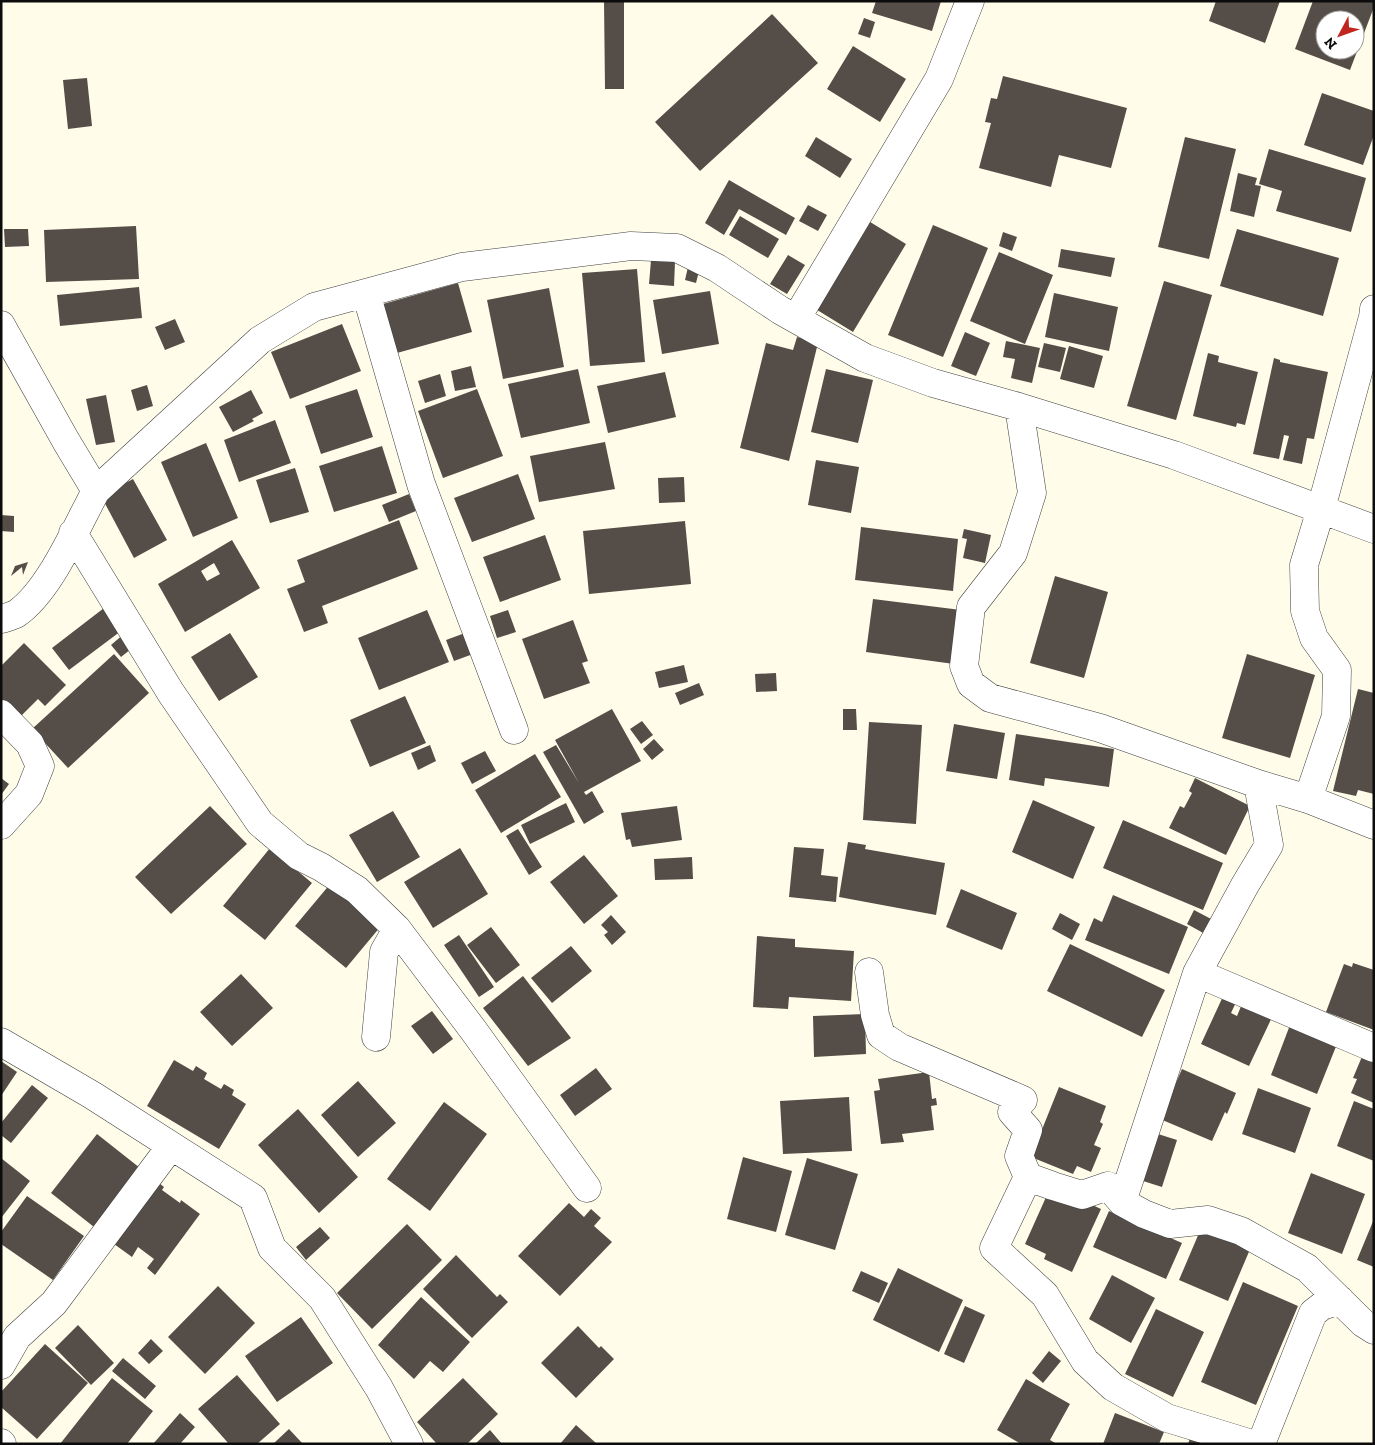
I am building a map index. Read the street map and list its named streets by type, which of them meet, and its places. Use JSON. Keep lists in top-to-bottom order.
{
  "north": "bottom left"
}
